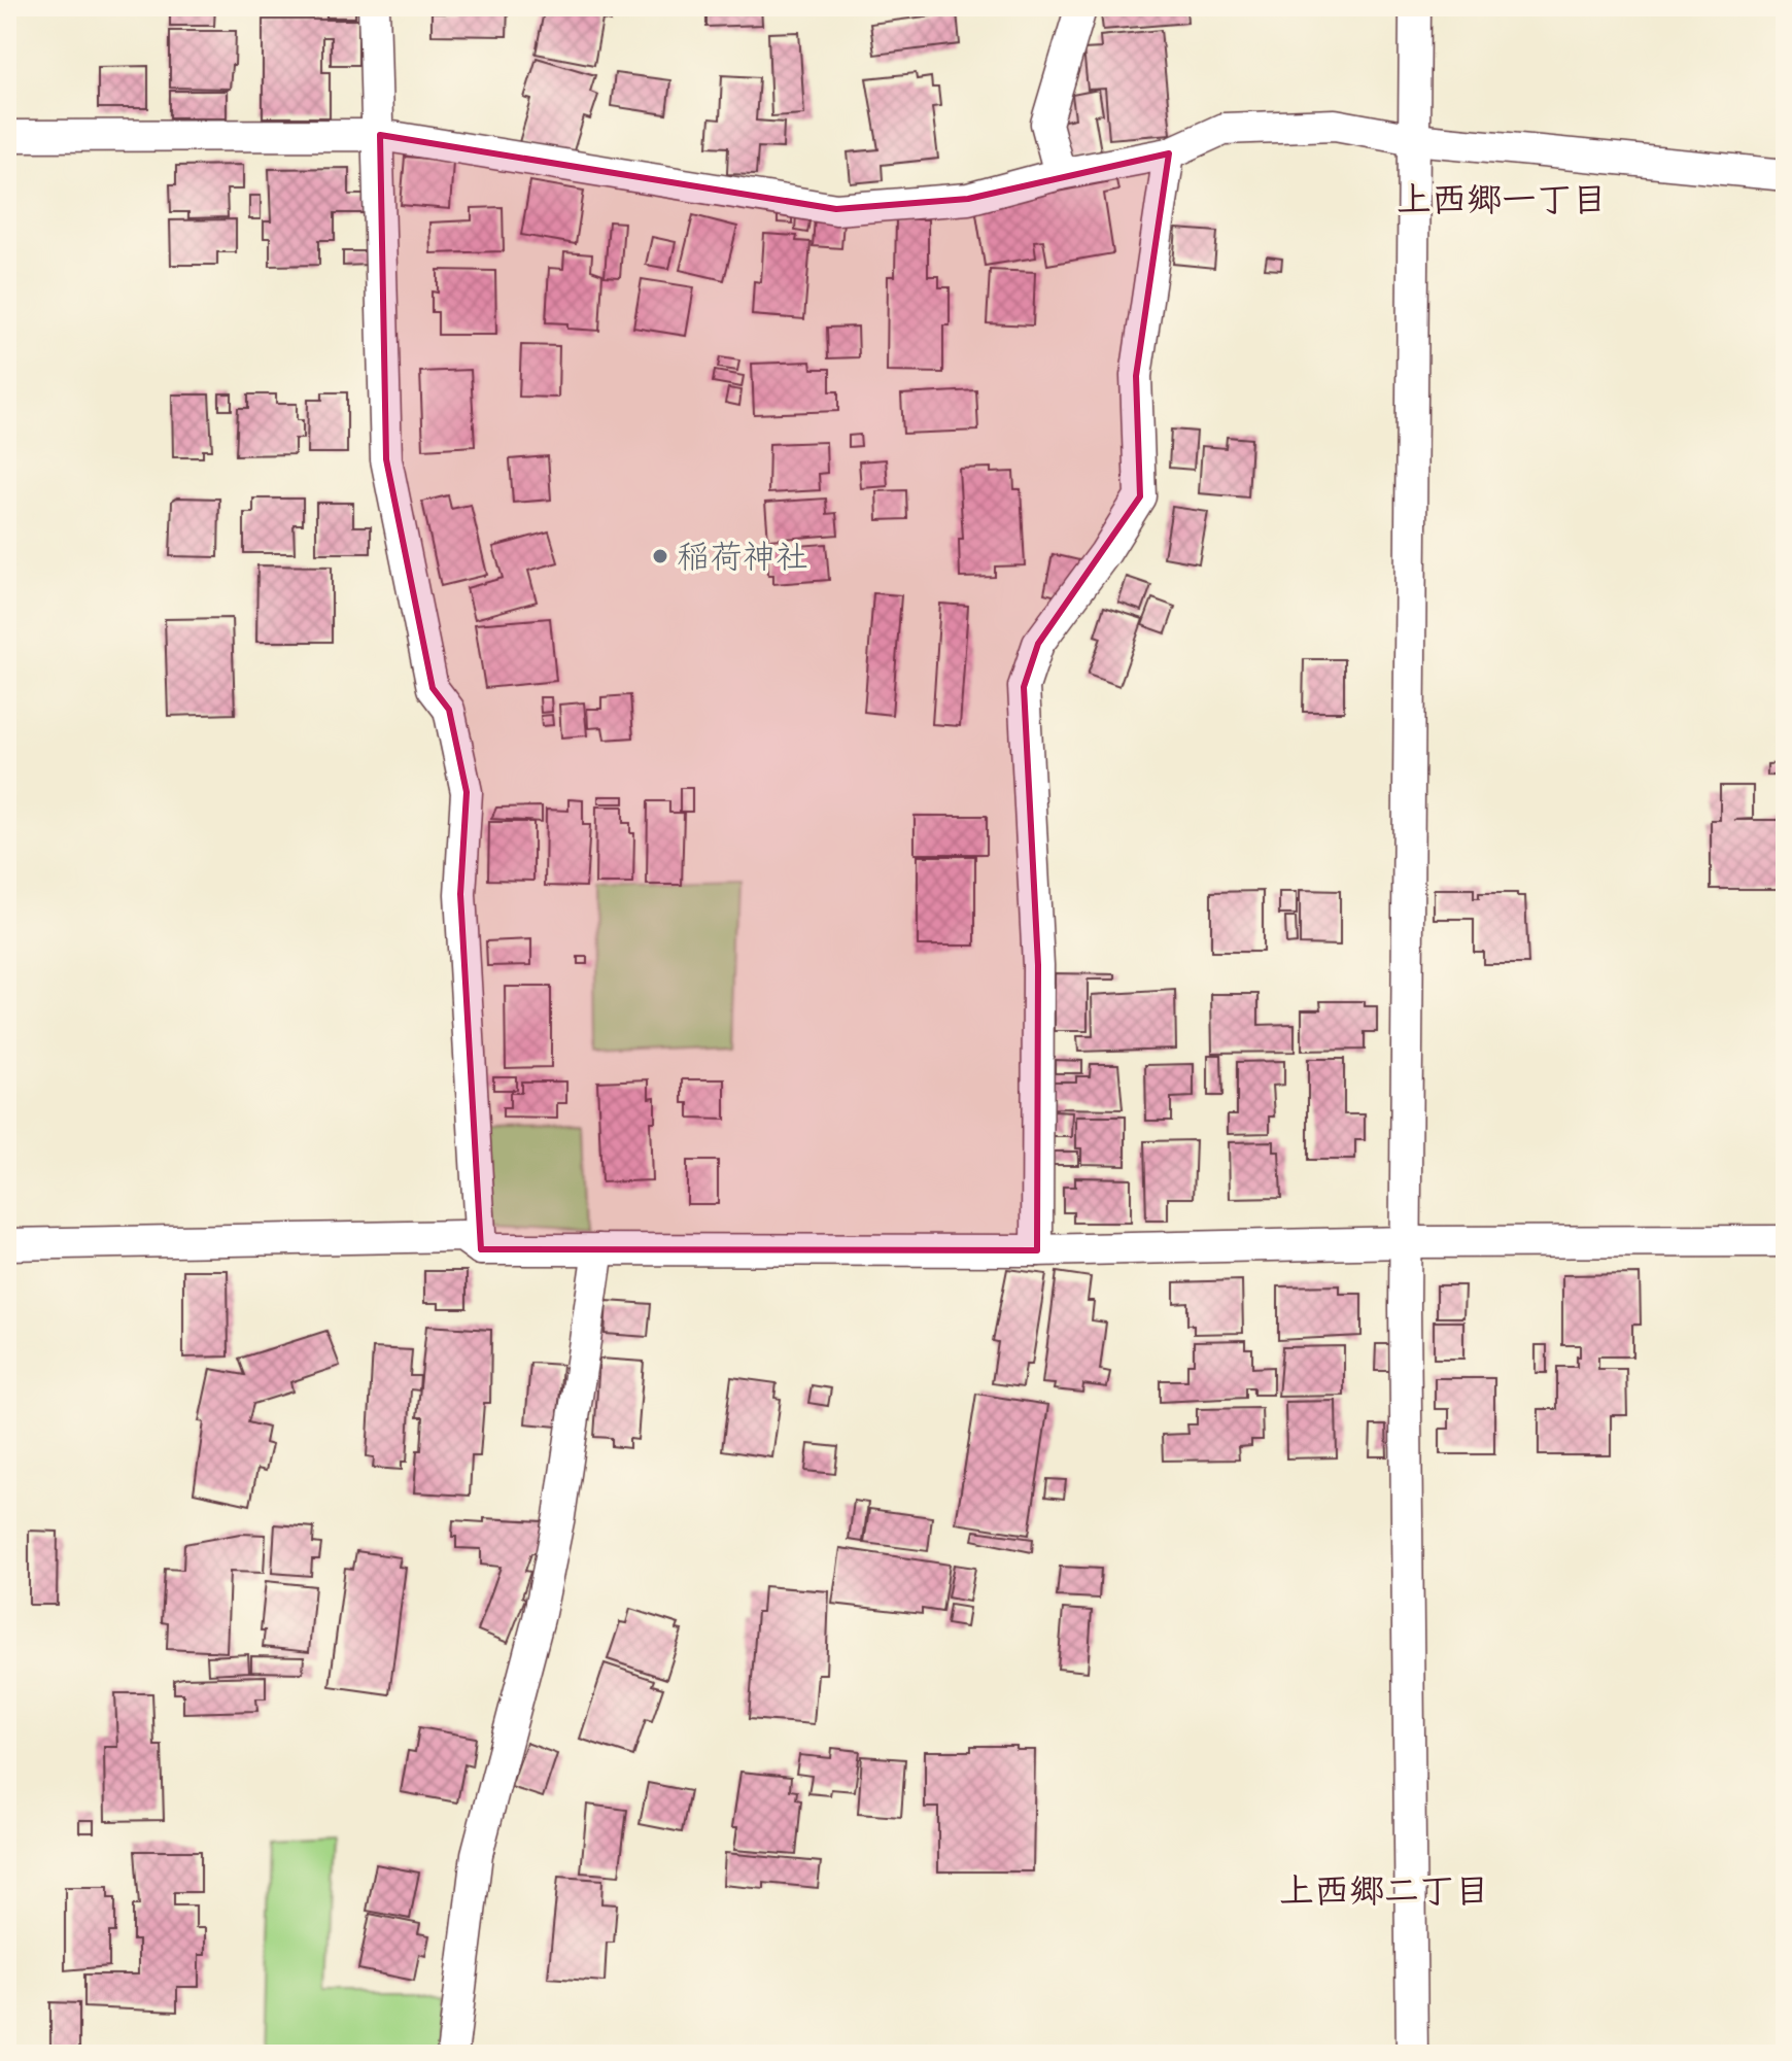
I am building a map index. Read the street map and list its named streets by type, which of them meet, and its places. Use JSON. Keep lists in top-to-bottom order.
{
  "districts": ["上西郷一丁目", "上西郷二丁目"],
  "places": ["稲荷神社"]
}
